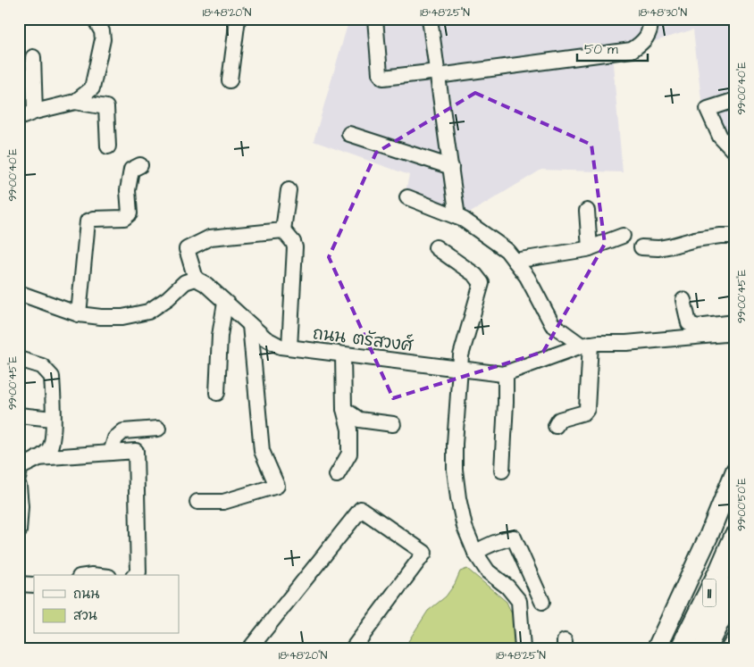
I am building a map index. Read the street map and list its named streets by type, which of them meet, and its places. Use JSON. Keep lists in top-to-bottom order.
{
  "streets": {
    "highway": ["11"],
    "street": ["ถนน ตรัสวงศ์"]
  },
  "legend": ["ถนน", "สวน"],
  "scale_bar": "50 m",
  "coordinates": [
    "18°48'20\"N",
    "18°48'25\"N",
    "18°48'30\"N",
    "99°00'40\"E",
    "99°00'45\"E",
    "99°00'50\"E"
  ]
}
